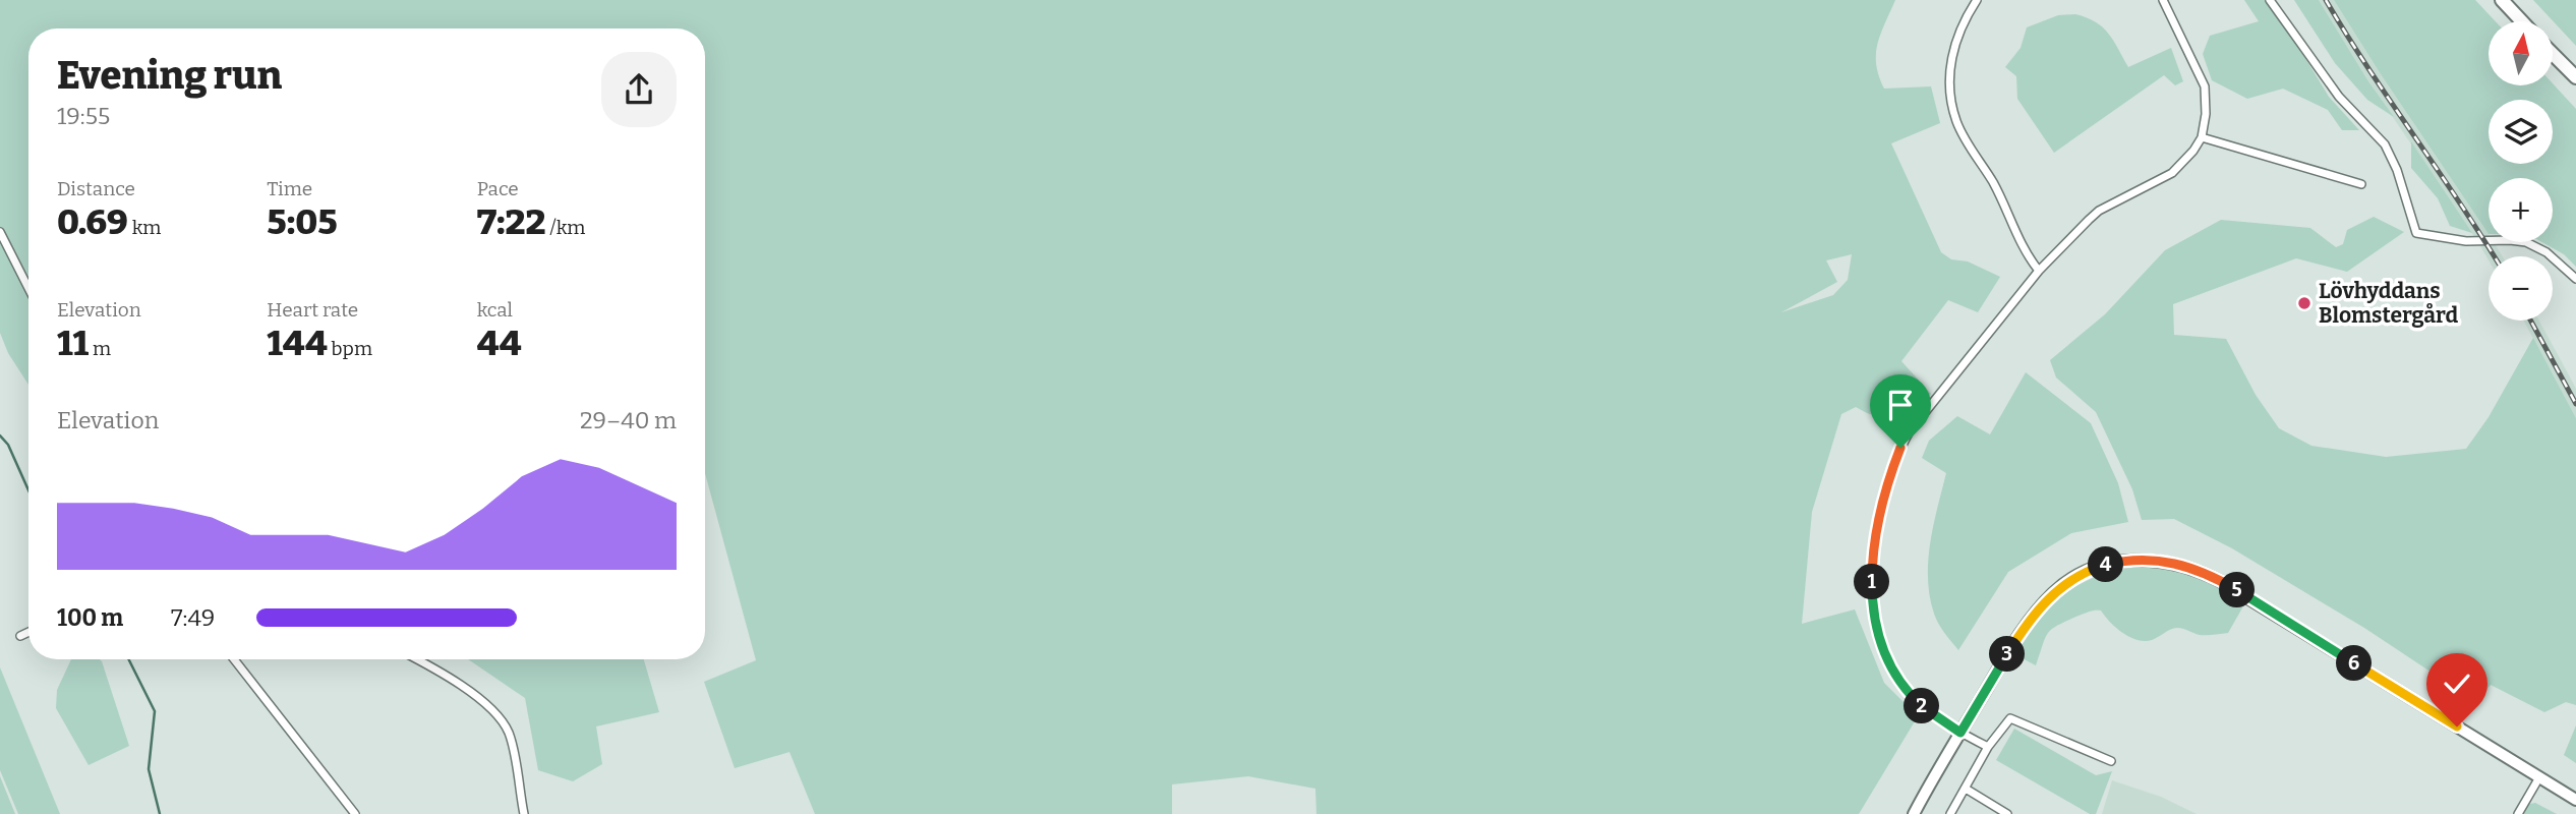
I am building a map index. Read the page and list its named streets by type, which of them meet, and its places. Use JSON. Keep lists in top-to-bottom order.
{
  "places": ["Lövhyddans Blomstergård"],
  "north": "top",
  "page": {
    "map_buttons": ["+", "−"],
    "heading": ["Evening run", "19:55"],
    "stats": [
      ["Distance", "0.69 km"],
      ["Time", "5:05"],
      ["Pace", "7:22 /km"],
      ["Elevation", "11 m"],
      ["Heart rate", "144 bpm"],
      ["kcal", "44"]
    ],
    "chart": ["Elevation", "29–40 m"],
    "pins": [
      "4",
      "1",
      "5",
      "3",
      "6",
      "2"
    ],
    "list": [
      {
        "name": "100 m",
        "note": "7:49"
      }
    ]
  }
}
